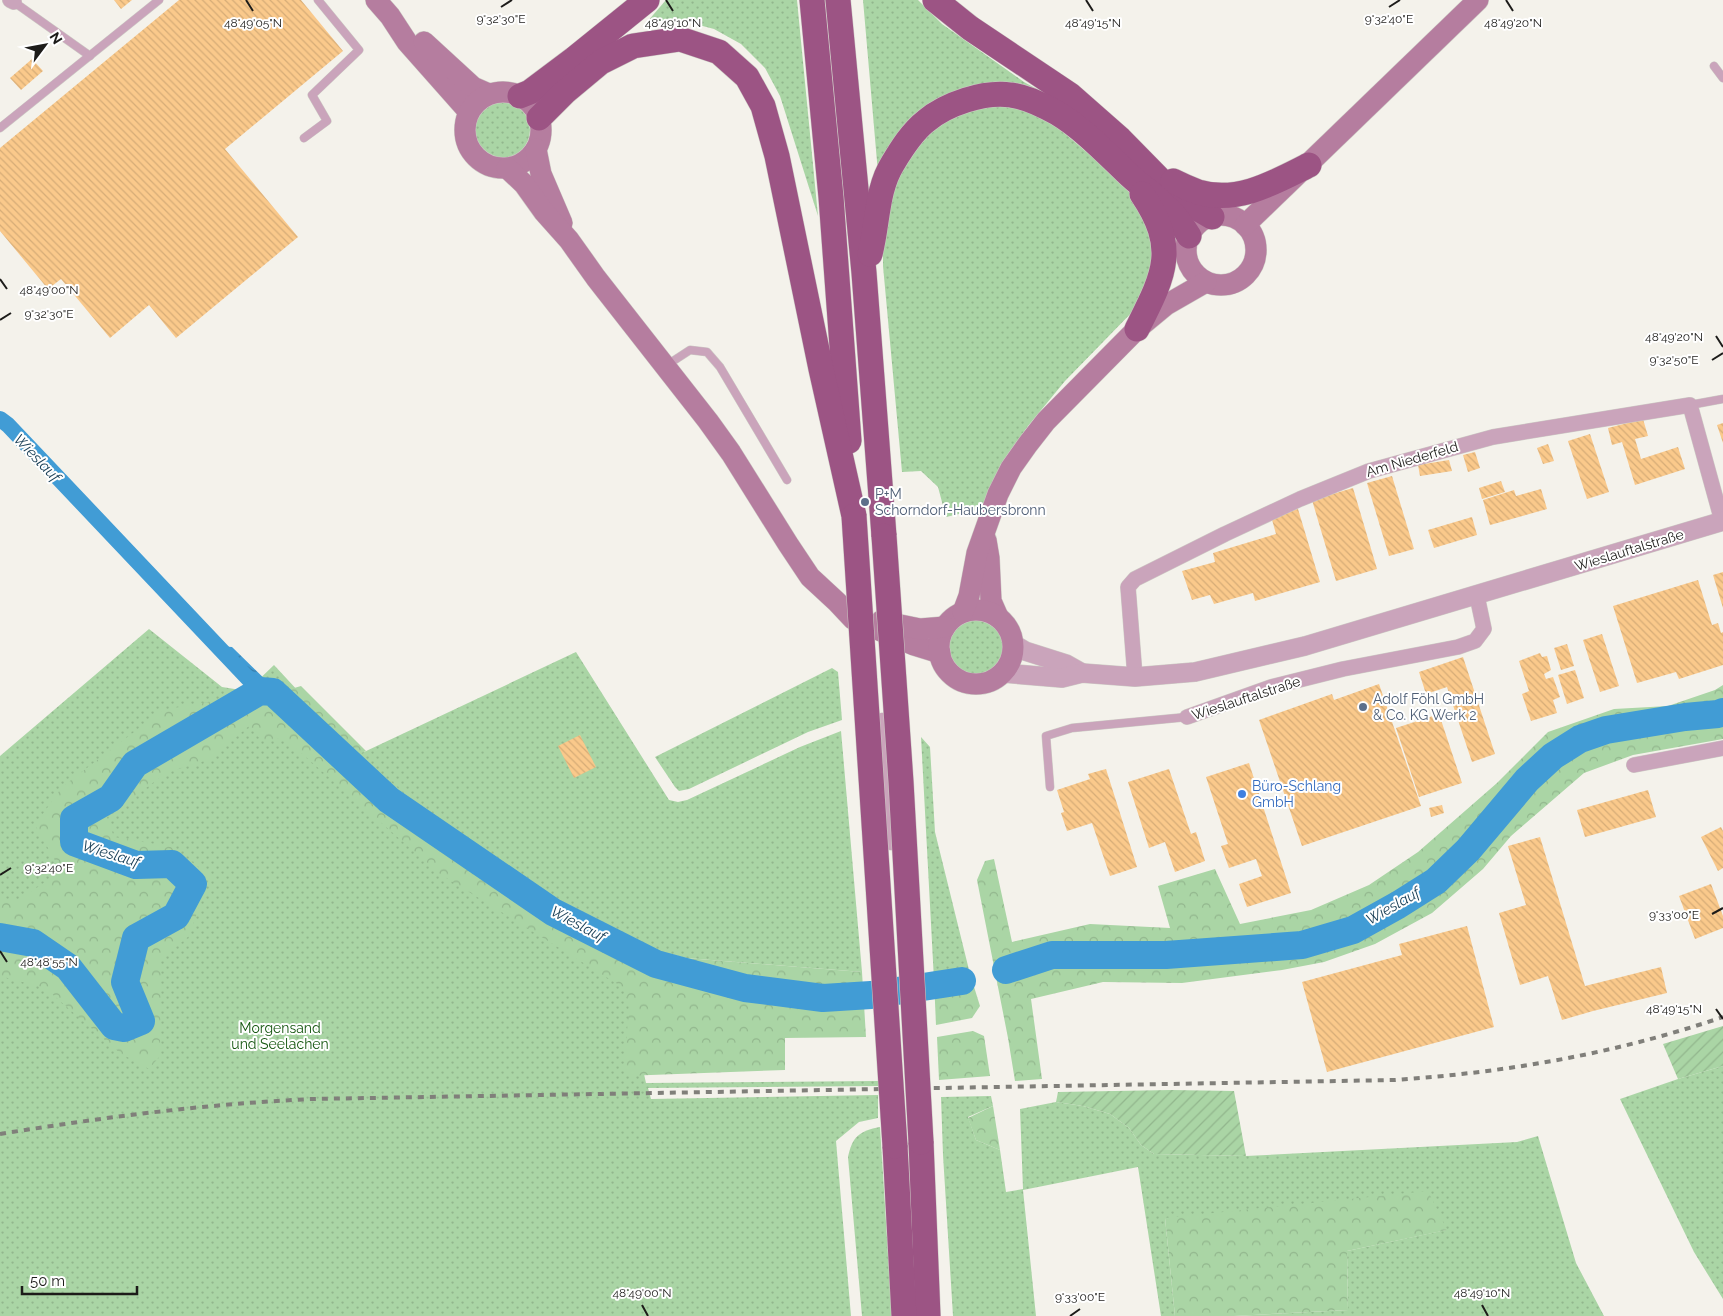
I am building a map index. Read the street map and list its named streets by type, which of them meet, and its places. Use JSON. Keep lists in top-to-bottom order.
{
  "streets": {
    "street": ["Am Niederfeld", "Wieslauftalstraße"]
  },
  "crossings": [
    ["Am Niederfeld", "Wieslauftalstraße"]
  ],
  "water": ["Wieslauf"],
  "parks": ["Morgensand und Seelachen"],
  "places": ["P+M Schorndorf-Haubersbronn", "Adolf Föhl GmbH & Co. KG Werk 2", "Büro-Schlang GmbH"],
  "scale_bar": "50 m",
  "north": "top right",
  "coordinates": [
    "9°32'30\"E",
    "9°32'40\"E",
    "48°49'10\"N",
    "48°49'05\"N",
    "48°49'15\"N",
    "48°49'20\"N",
    "48°49'00\"N",
    "9°32'50\"E",
    "9°33'00\"E",
    "48°48'55\"N"
  ]
}
